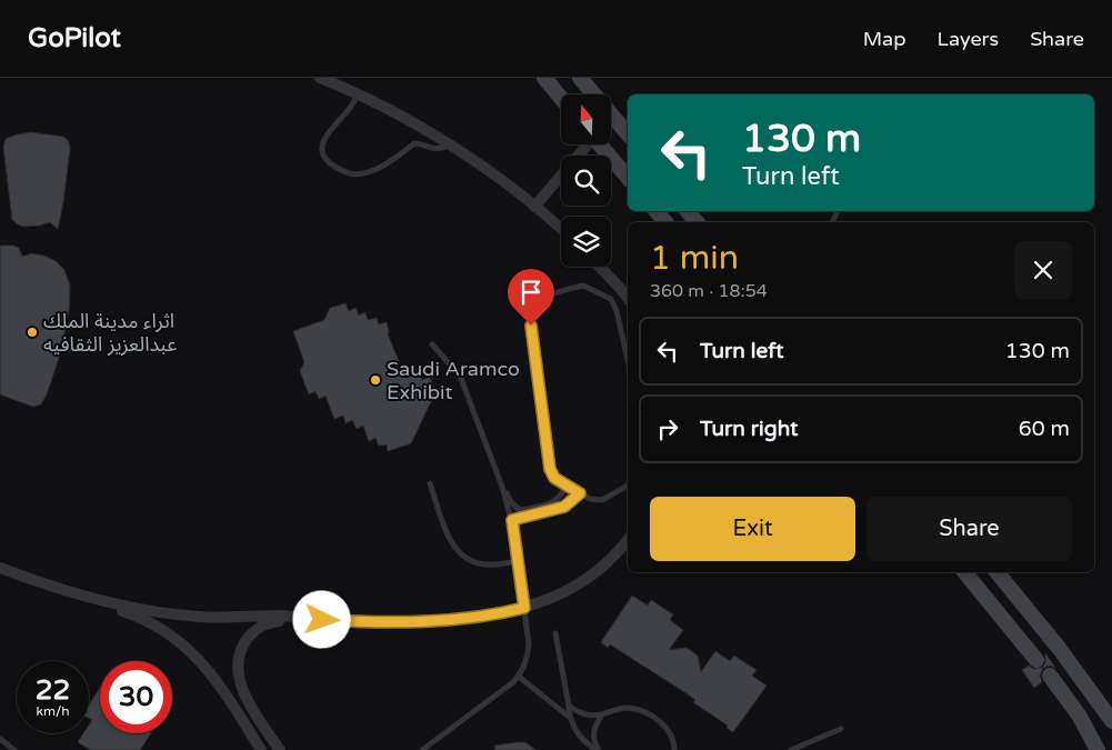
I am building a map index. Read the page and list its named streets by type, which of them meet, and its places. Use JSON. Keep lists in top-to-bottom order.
{
  "places": ["اثراء مدينة الملك عبدالعزيز الثقافيه", "Saudi Aramco Exhibit"],
  "north": "top",
  "page": {
    "header": "GoPilot",
    "nav": ["Map", "Layers", "Share"],
    "turn": ["130 m", "Turn left"],
    "heading": ["1 min", "360 m · 18:54"],
    "list": [
      {
        "name": "Turn left",
        "value": "130 m"
      },
      {
        "name": "Turn right",
        "value": "60 m"
      }
    ],
    "buttons": ["Exit", "Share"],
    "speed": "22 km/h",
    "limit": "30"
  }
}
